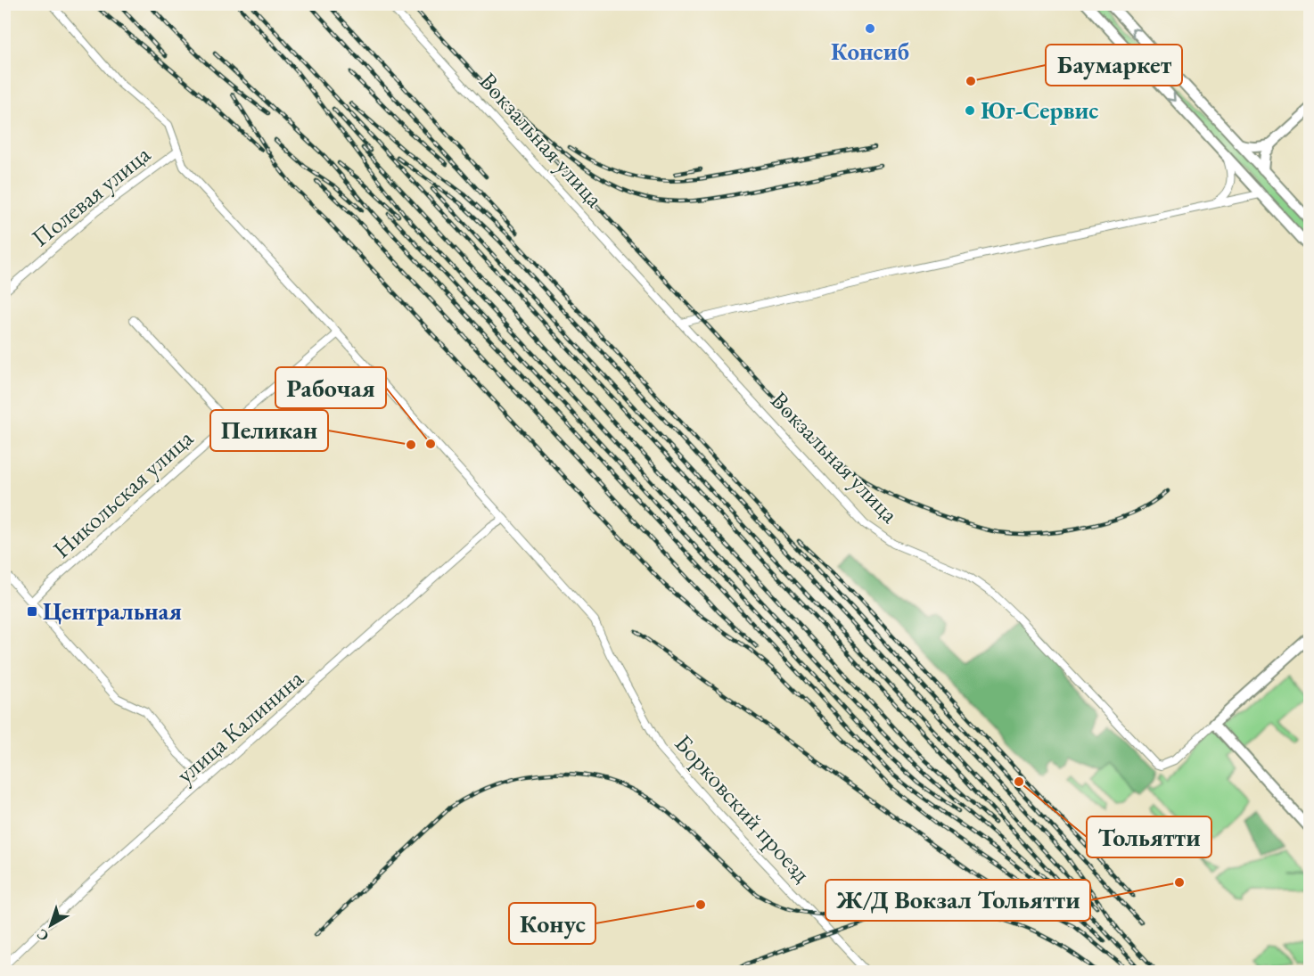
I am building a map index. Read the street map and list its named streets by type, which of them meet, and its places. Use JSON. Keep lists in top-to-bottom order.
{
  "streets": {
    "street": [
      "Вокзальная улица",
      "Полевая улица",
      "Никольская улица",
      "улица Калинина",
      "Борковский проезд"
    ]
  },
  "crossings": [
    ["улица Калинина", "Борковский проезд"]
  ],
  "places": {
    "other": [
      "Консиб",
      "Баумаркет",
      "Юг-Сервис",
      "Рабочая",
      "Пеликан",
      "Тольятти",
      "Ж/Д Вокзал Тольятти",
      "Конус"
    ],
    "transit": ["Центральная"]
  },
  "north": "bottom left"
}
